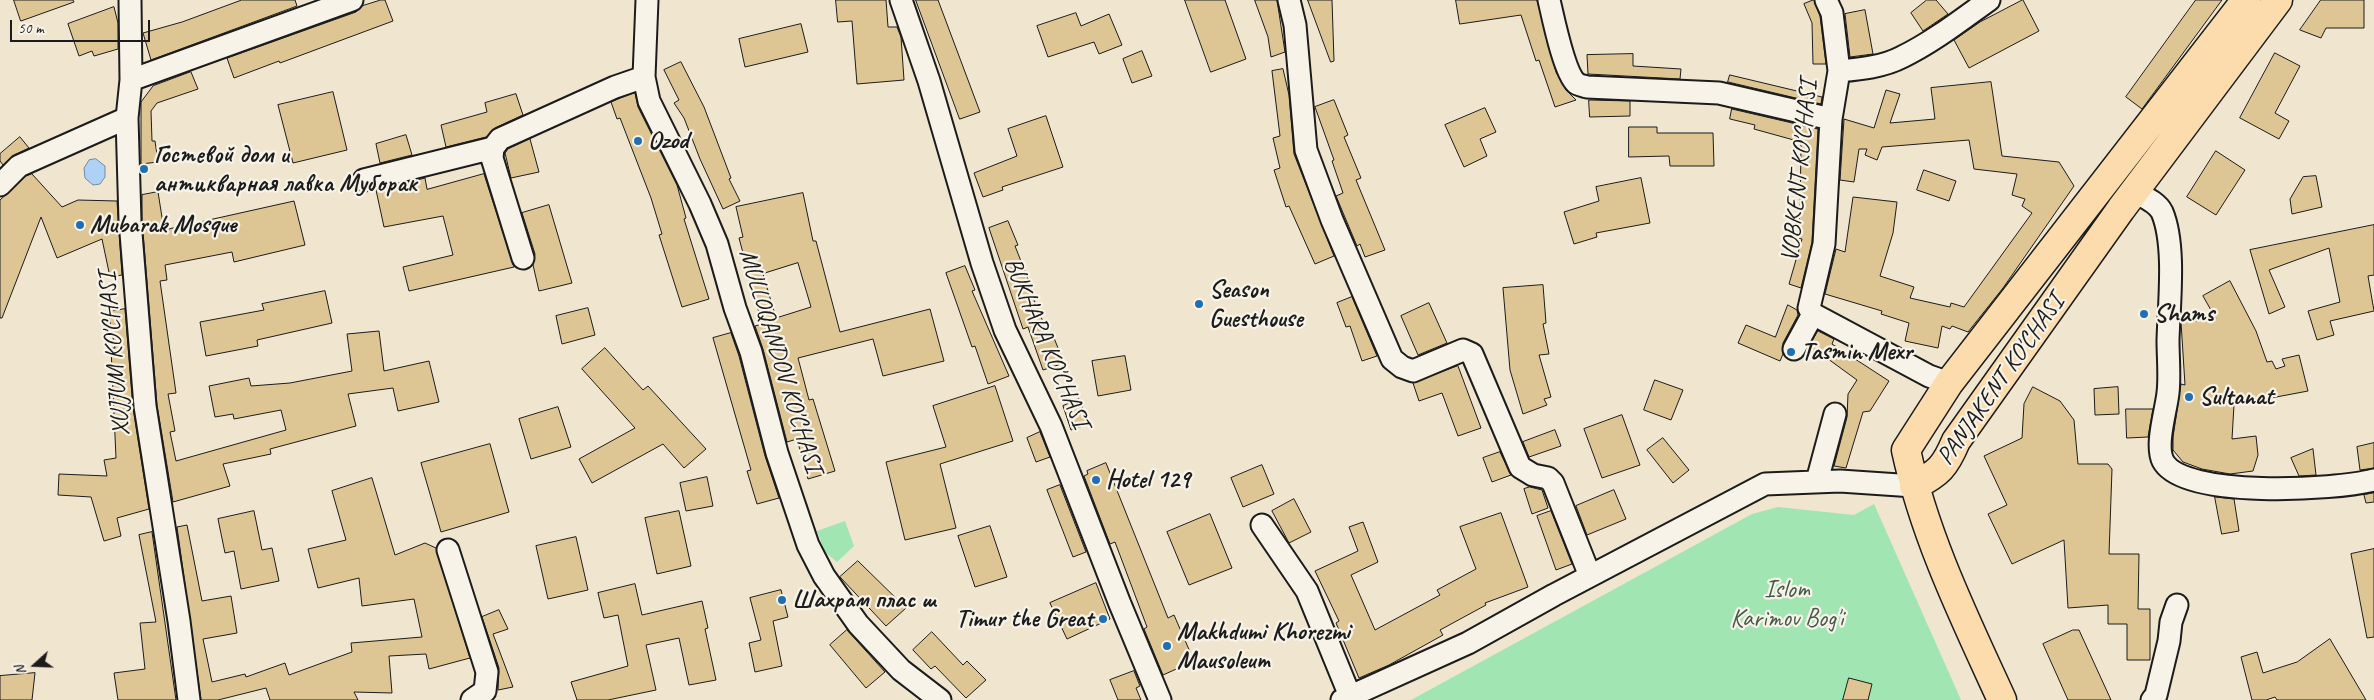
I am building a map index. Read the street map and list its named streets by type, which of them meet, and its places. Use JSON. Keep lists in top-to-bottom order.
{
  "streets": {
    "main road": ["PANJAKENT KO'CHASI"],
    "street": [
      "VOBKENT KO'CHASI",
      "BUKHARA KO'CHASI",
      "XUJJUM KO'CHASI",
      "MULLOQANDOV KO'CHASI"
    ]
  },
  "parks": ["Islom Karimov Bog'i"],
  "places": [
    "Ozod",
    "Гостевой дом и антикварная лавка Муборак",
    "Mubarak Mosque",
    "Season Guesthouse",
    "Shams",
    "Tasmin Mexr",
    "Sultanat",
    "Hotel 129",
    "Шахрам плас ш",
    "Timur the Great",
    "Makhdumi Khorezmi Mausoleum"
  ],
  "scale_bar": "50 m",
  "north": "left"
}
